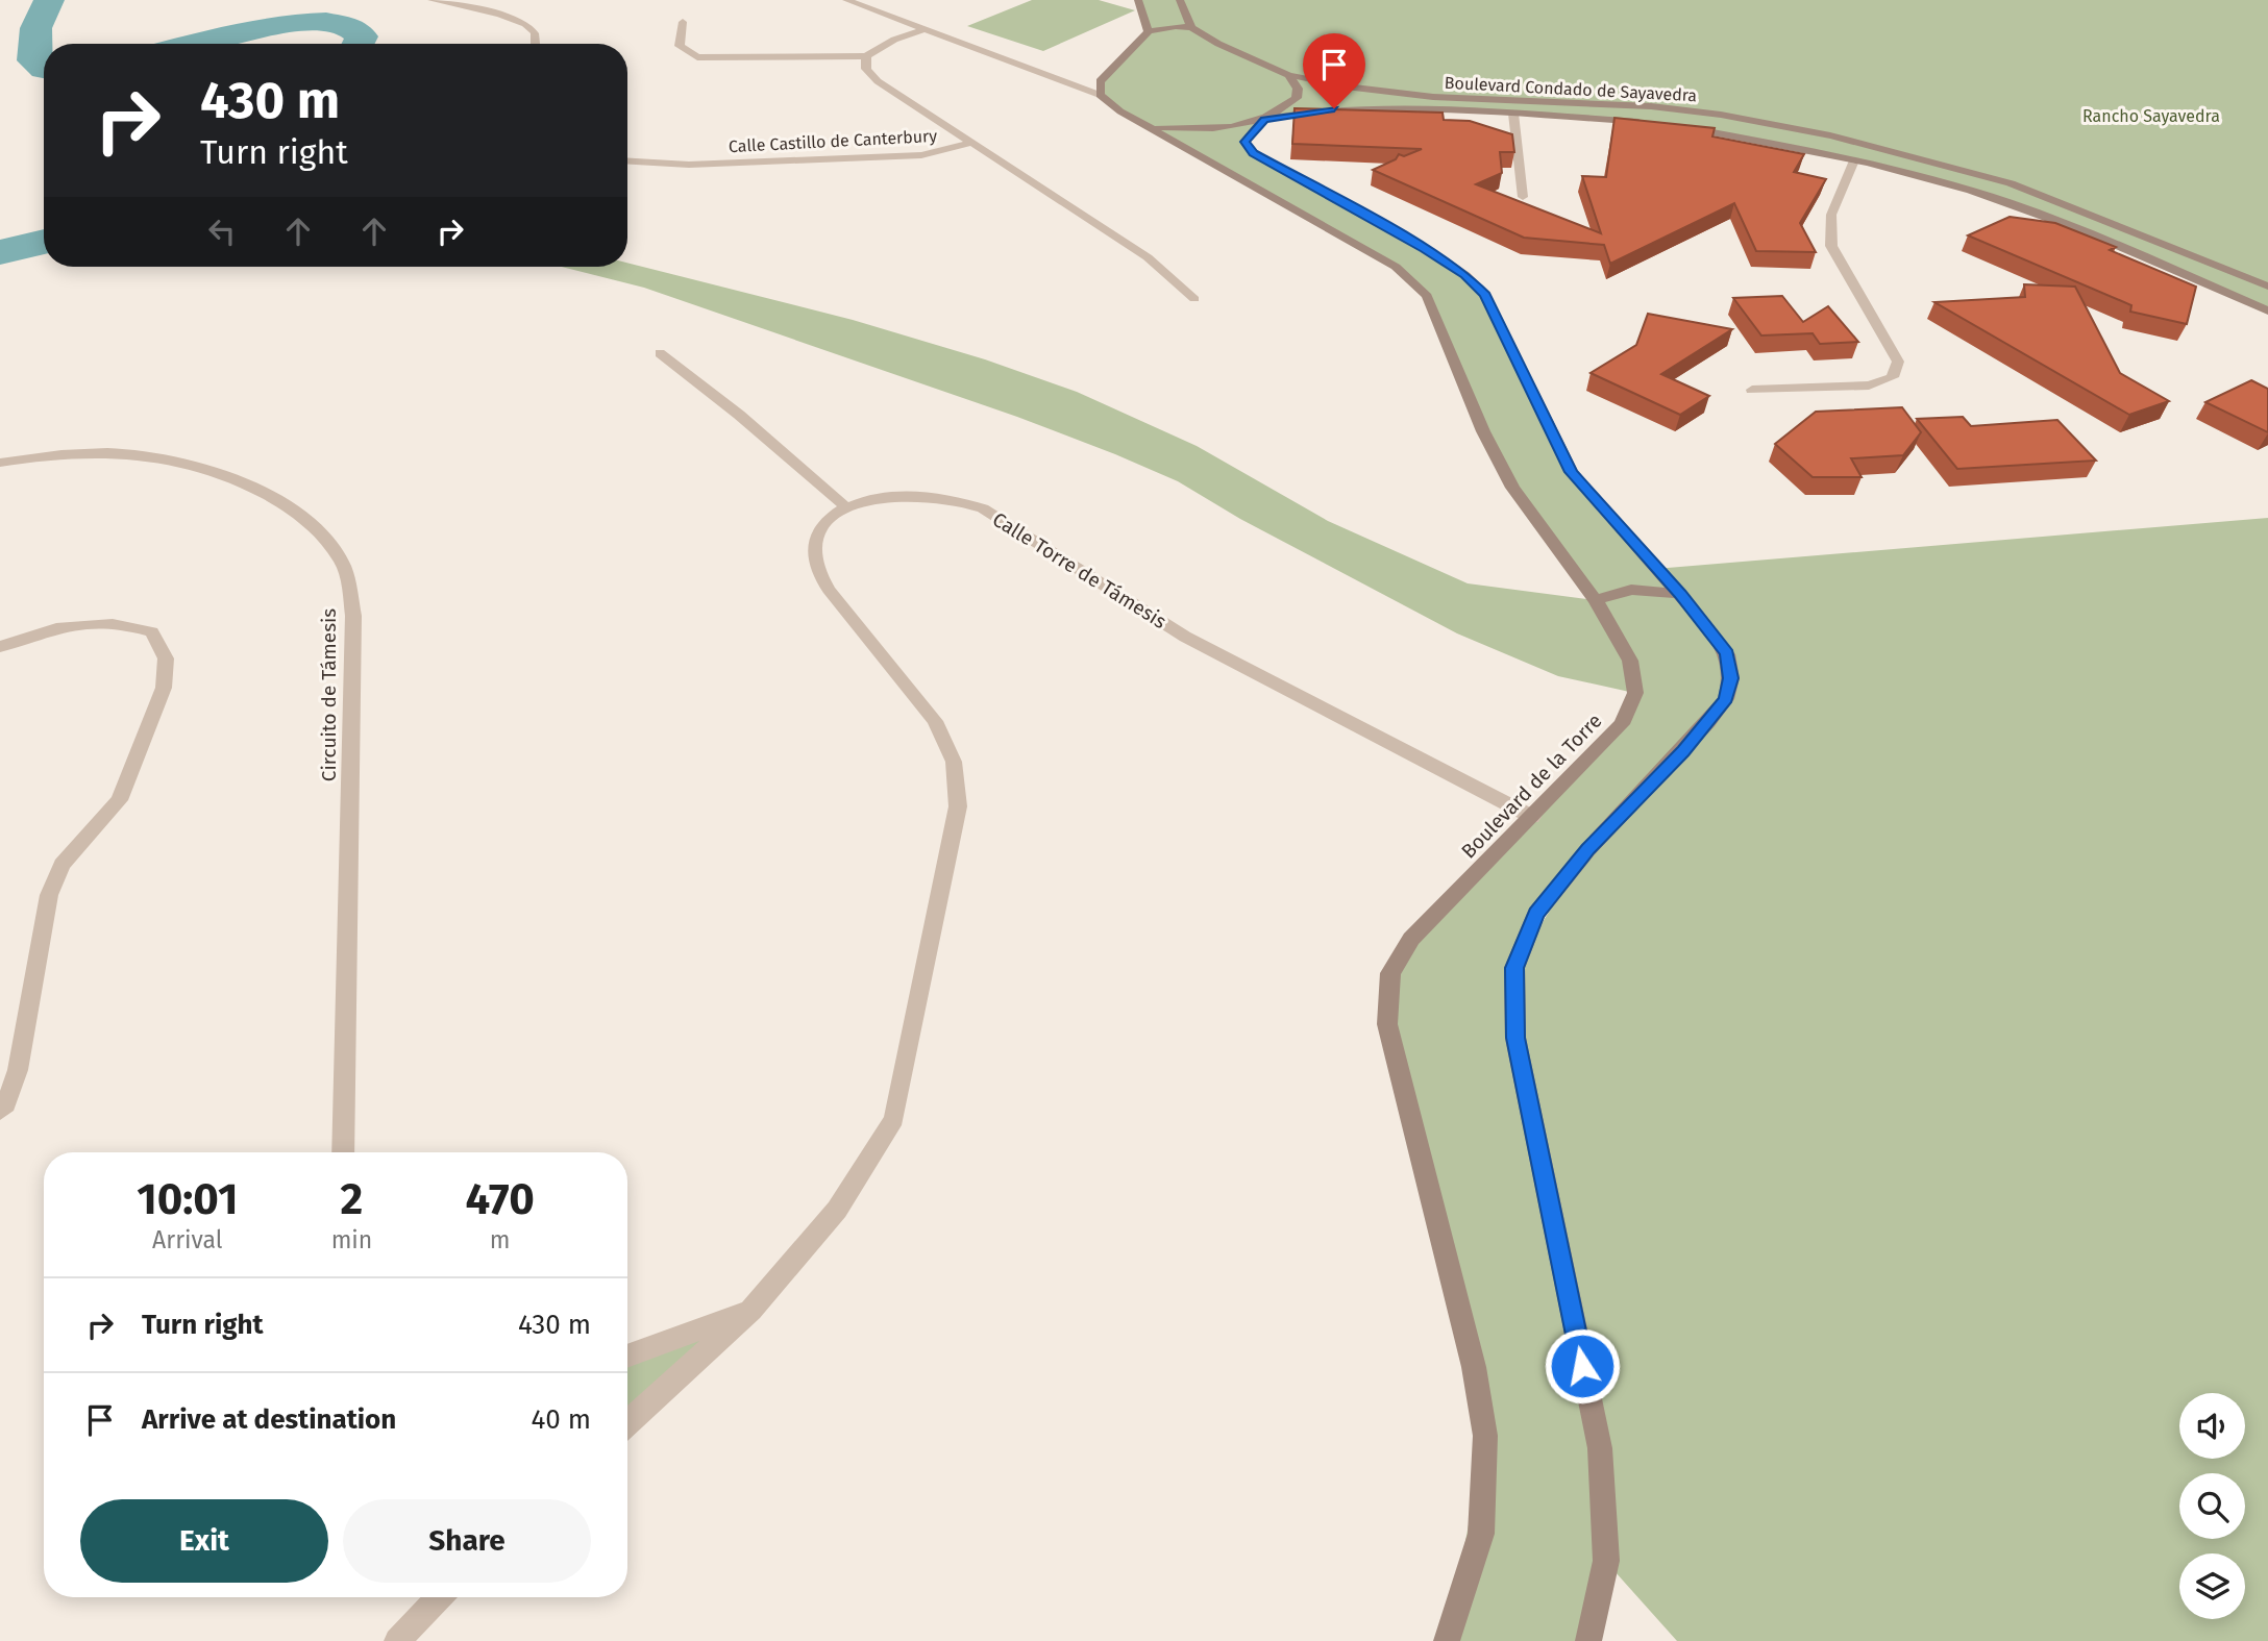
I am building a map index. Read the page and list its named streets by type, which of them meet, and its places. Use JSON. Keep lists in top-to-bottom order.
{
  "streets": {
    "street": [
      "Boulevard Condado de Sayavedra",
      "Calle Castillo de Canterbury",
      "Calle Torre de Támesis",
      "Circuito de Támesis",
      "Boulevard de la Torre"
    ]
  },
  "crossings": [
    ["Boulevard Condado de Sayavedra", "Boulevard de la Torre"],
    ["Calle Torre de Támesis", "Boulevard de la Torre"]
  ],
  "parks": ["Rancho Sayavedra"],
  "page": {
    "turn": ["430 m", "Turn right"],
    "eta": [
      "10:01",
      "Arrival",
      "2",
      "min",
      "470",
      "m"
    ],
    "list": [
      {
        "name": "Turn right",
        "value": "430 m"
      },
      {
        "name": "Arrive at destination",
        "value": "40 m"
      }
    ],
    "buttons": ["Exit", "Share"]
  }
}
